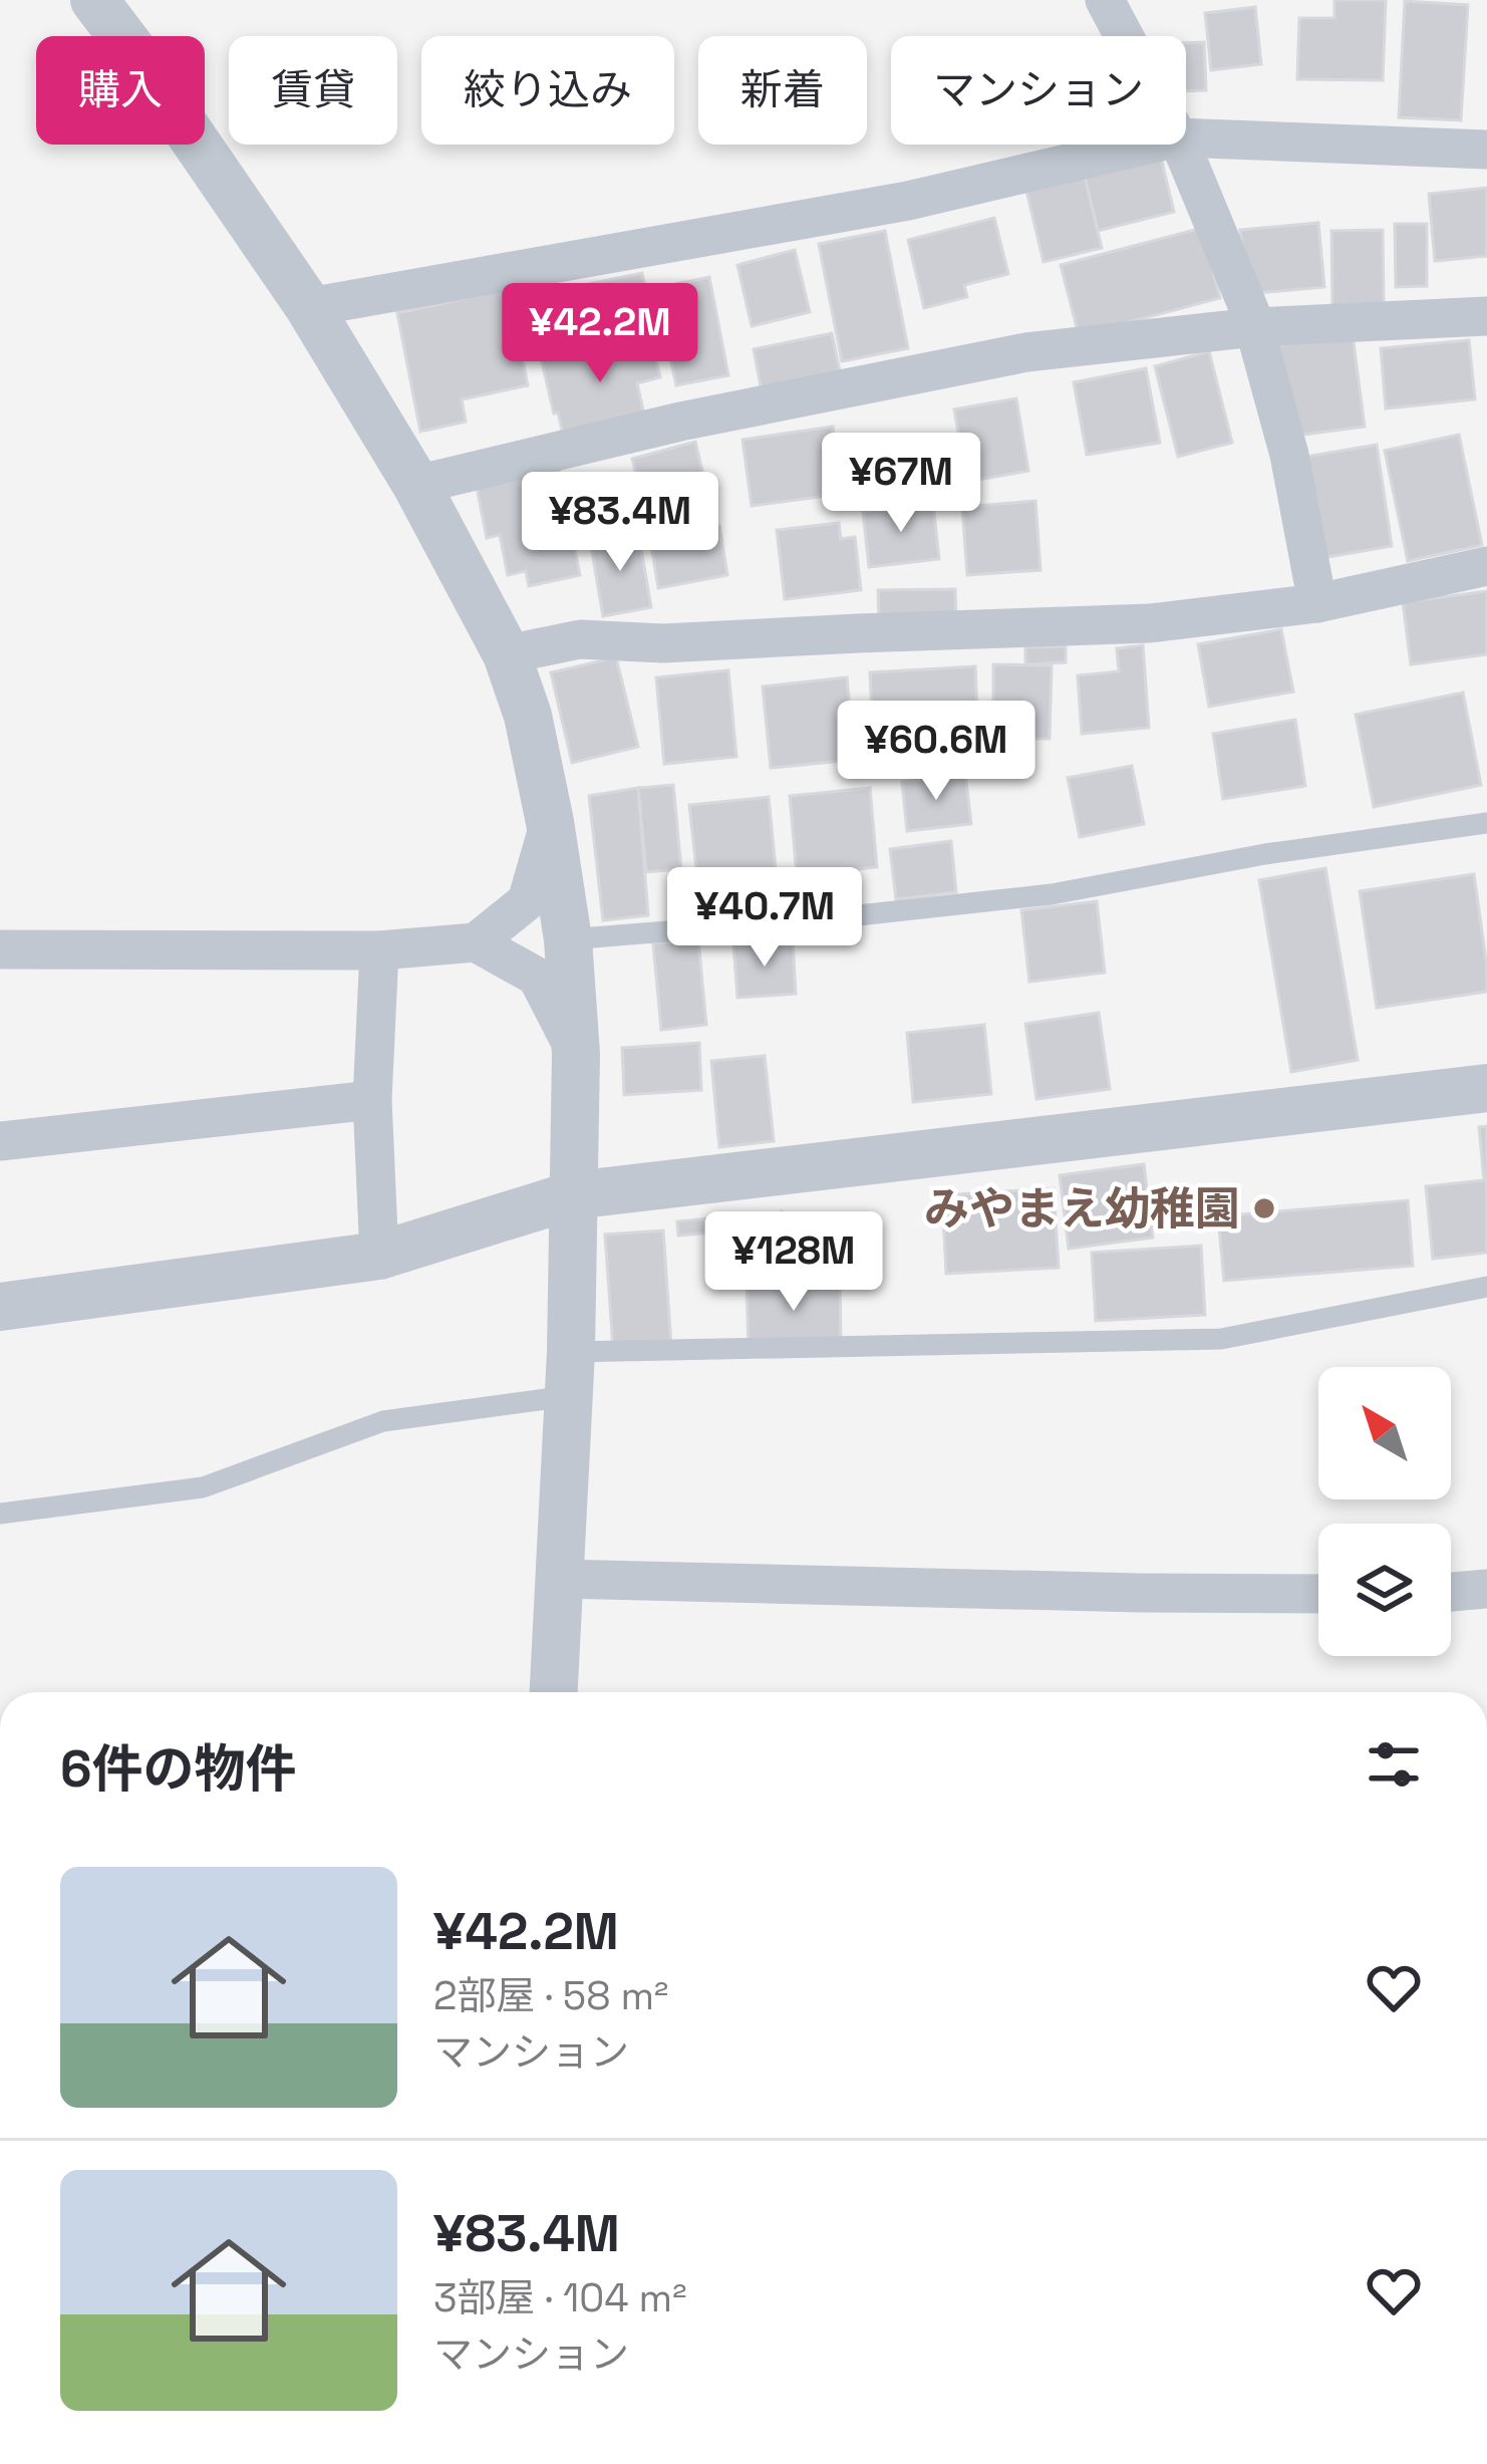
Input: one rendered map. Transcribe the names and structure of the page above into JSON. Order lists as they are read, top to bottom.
{
  "places": ["みやまえ幼稚園"],
  "north": "top left",
  "page": {
    "chip": [
      "購入",
      "賃貸",
      "絞り込み",
      "新着",
      "マンション"
    ],
    "price": [
      "¥42.2M",
      "¥67M",
      "¥83.4M",
      "¥60.6M",
      "¥40.7M",
      "¥128M"
    ],
    "heading": "6件の物件",
    "list": [
      {
        "name": "¥42.2M",
        "note": "2部屋 · 58 m² · マンション"
      },
      {
        "name": "¥83.4M",
        "note": "3部屋 · 104 m² · マンション"
      }
    ]
  }
}
